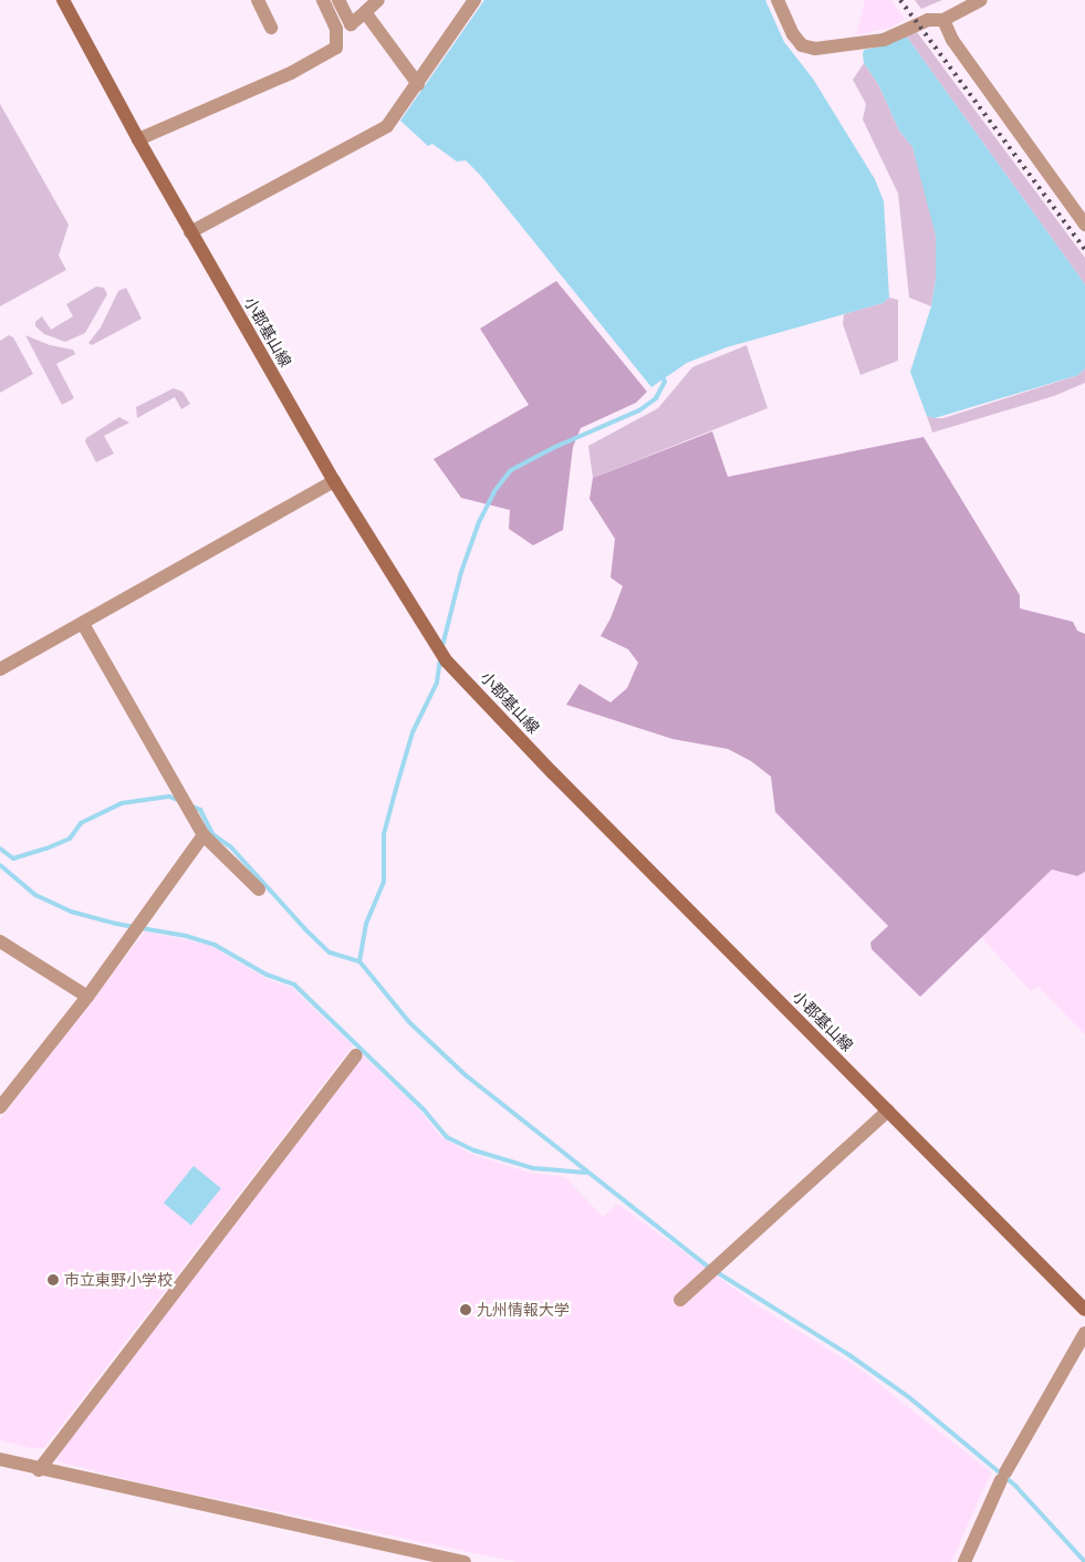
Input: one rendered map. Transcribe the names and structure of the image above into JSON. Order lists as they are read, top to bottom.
{
  "streets": {
    "main road": ["小郡基山線"]
  },
  "places": ["市立東野小学校", "九州情報大学"]
}
